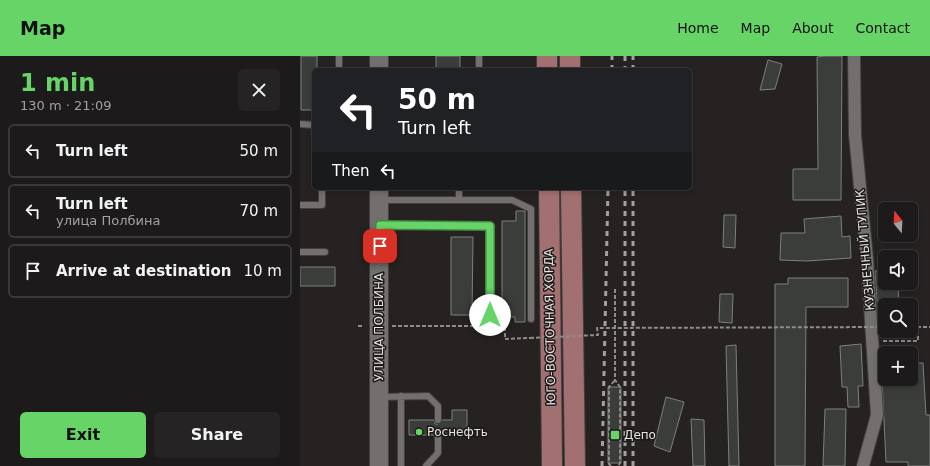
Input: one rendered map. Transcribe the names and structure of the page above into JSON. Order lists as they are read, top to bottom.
{
  "streets": {
    "main road": ["УЛИЦА ПОЛБИНА", "ЮГО-ВОСТОЧНАЯ ХОРДА"],
    "street": ["КУЗНЕЧНЫЙ ТУПИК"]
  },
  "places": {
    "other": ["Роснефть"],
    "transit": ["Депо"]
  },
  "north": "top",
  "page": {
    "header": "Map",
    "nav": [
      "Home",
      "Map",
      "About",
      "Contact"
    ],
    "heading": ["1 min", "130 m · 21:09"],
    "turn": ["50 m", "Turn left"],
    "list": [
      {
        "name": "Turn left",
        "value": "50 m"
      },
      {
        "name": "Turn left",
        "note": "улица Полбина",
        "value": "70 m"
      },
      {
        "name": "Arrive at destination",
        "value": "10 m"
      }
    ],
    "then": "Then",
    "map_buttons": "+",
    "buttons": ["Exit", "Share"]
  }
}
